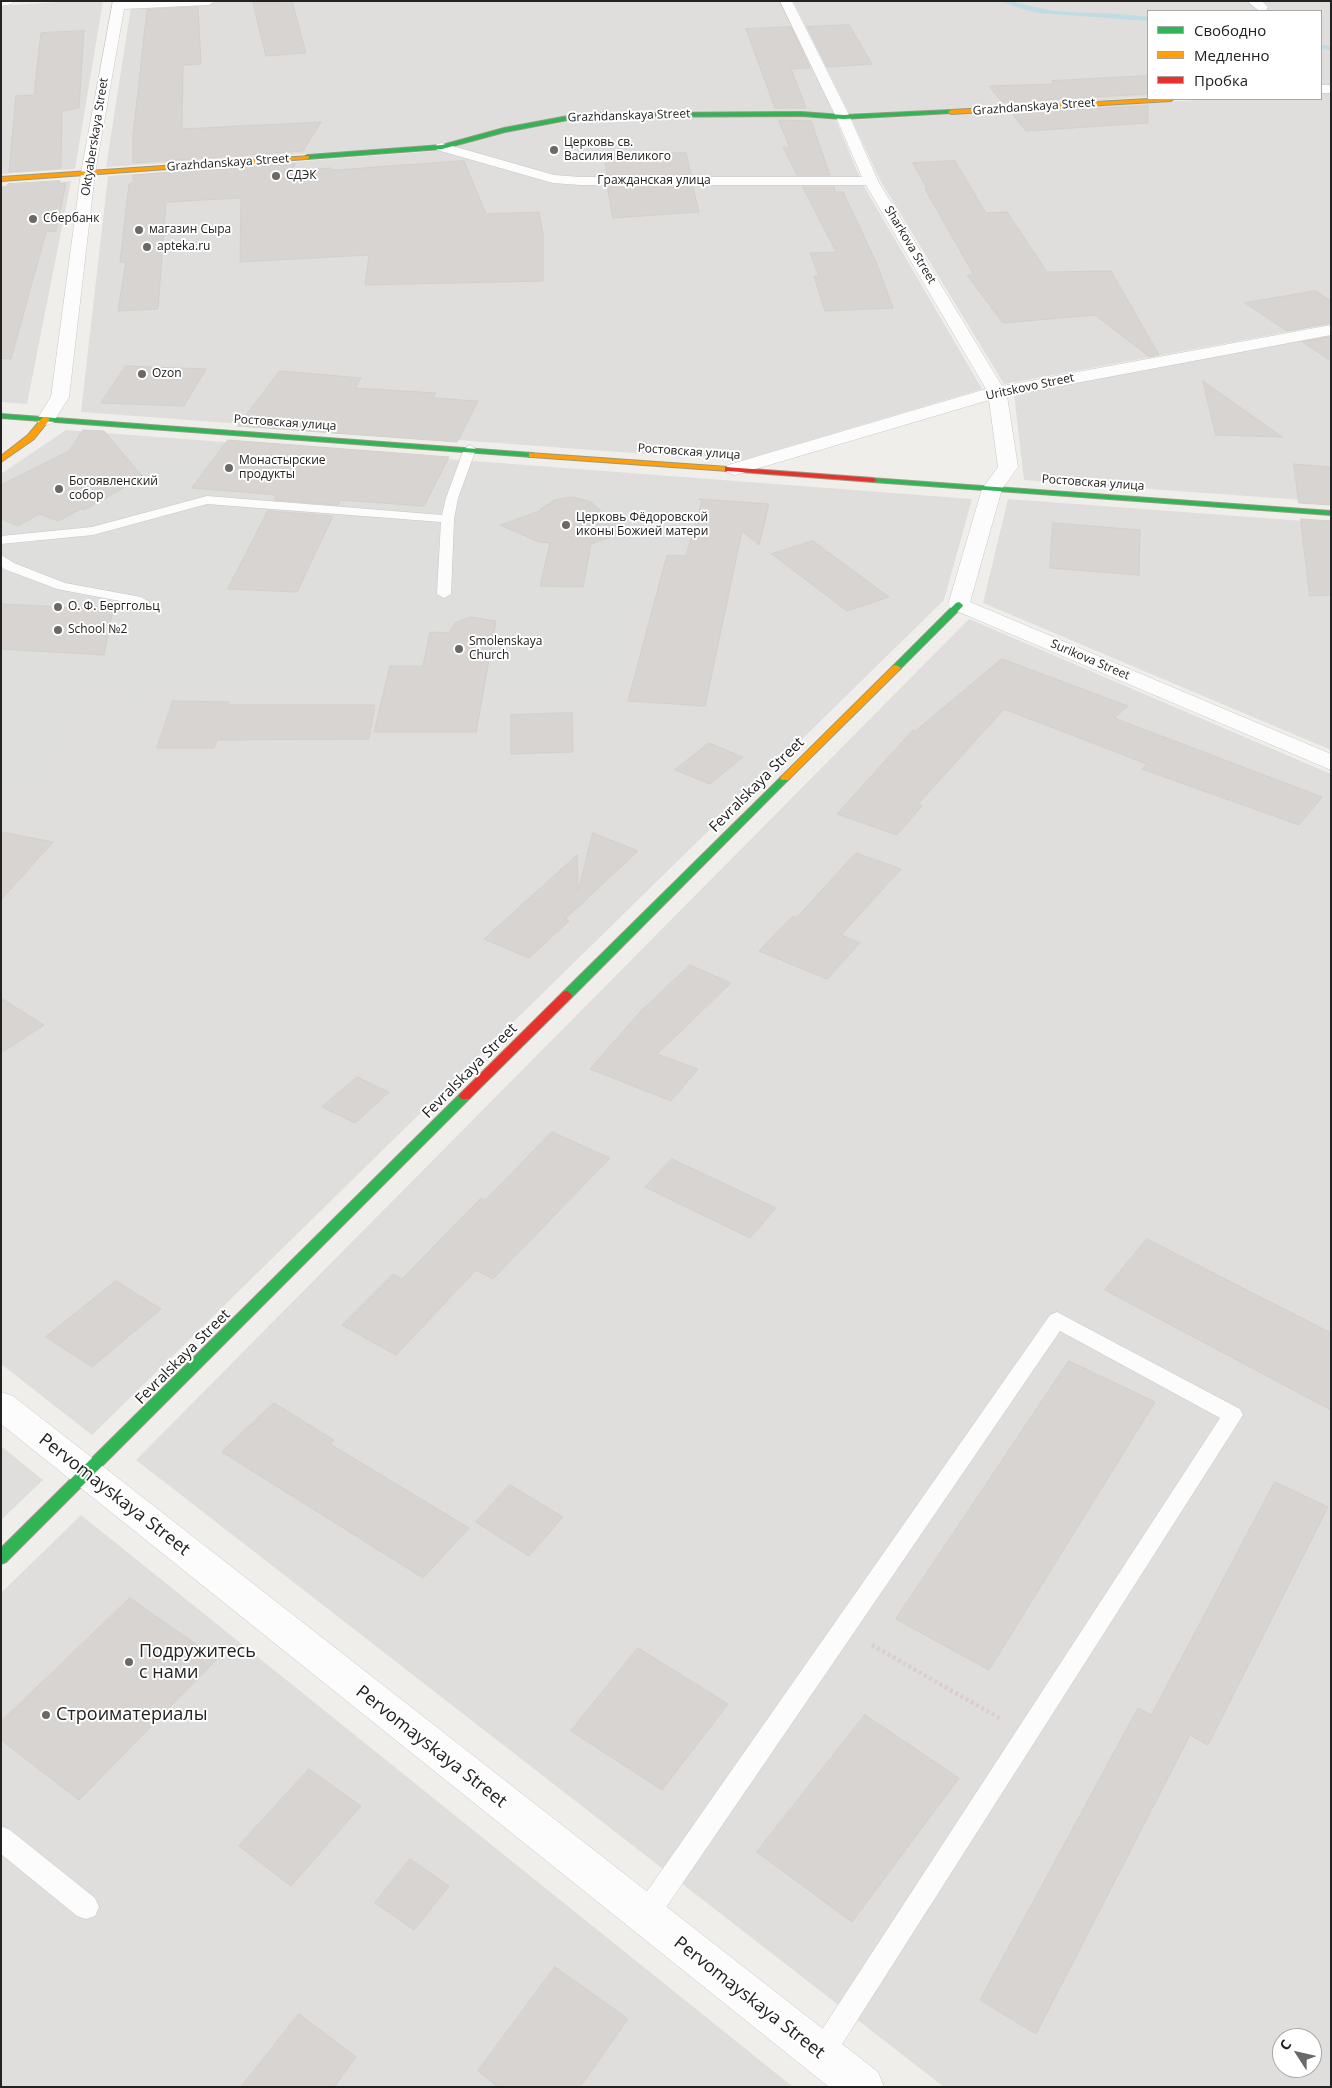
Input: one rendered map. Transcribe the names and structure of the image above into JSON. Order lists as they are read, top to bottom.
{
  "streets": {
    "street": [
      "Grazhdanskaya Street",
      "Oktyaberskaya Street",
      "Гражданская улица",
      "Sharkova Street",
      "Uritskovo Street",
      "Ростовская улица",
      "Surikova Street",
      "Fevralskaya Street",
      "Pervomayskaya Street"
    ]
  },
  "crossings": [
    ["Grazhdanskaya Street", "Oktyaberskaya Street"],
    ["Grazhdanskaya Street", "Гражданская улица"],
    ["Grazhdanskaya Street", "Sharkova Street"],
    ["Oktyaberskaya Street", "Ростовская улица"],
    ["Гражданская улица", "Sharkova Street"],
    ["Sharkova Street", "Uritskovo Street"],
    ["Sharkova Street", "Ростовская улица"],
    ["Uritskovo Street", "Ростовская улица"],
    ["Surikova Street", "Fevralskaya Street"],
    ["Fevralskaya Street", "Pervomayskaya Street"]
  ],
  "places": [
    "Церковь св. Василия Великого",
    "СДЭК",
    "Сбербанк",
    "магазин Сыра",
    "apteka.ru",
    "Ozon",
    "Монастырские продукты",
    "Богоявленский собор",
    "Церковь Фёдоровской иконы Божией матери",
    "О. Ф. Берггольц",
    "School №2",
    "Smolenskaya Church",
    "Подружитесь с нами",
    "Строиматериалы"
  ],
  "legend": ["Свободно", "Медленно", "Пробка"],
  "north": "top left"
}
